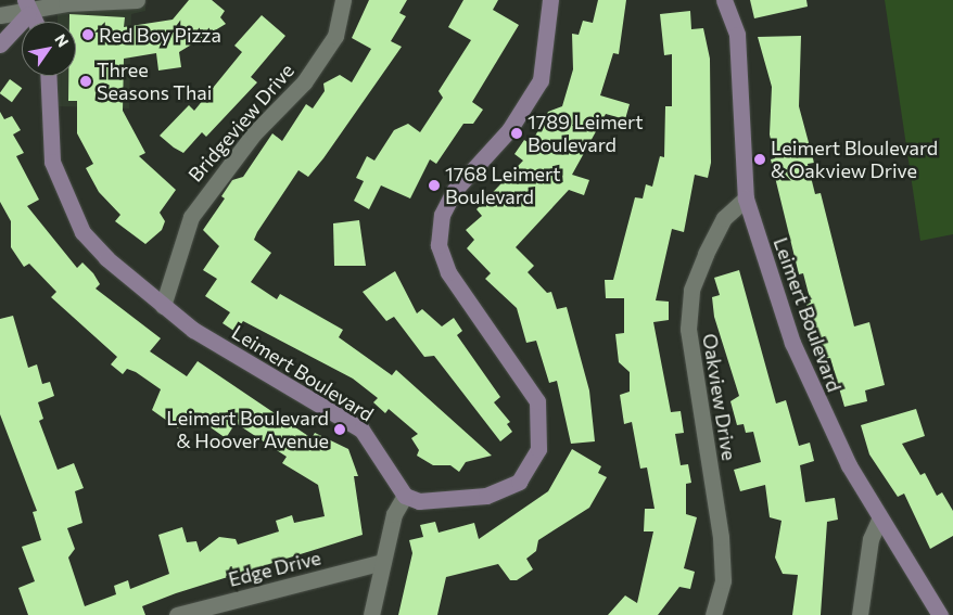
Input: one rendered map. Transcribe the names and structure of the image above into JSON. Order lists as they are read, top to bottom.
{
  "streets": {
    "street": [
      "Bridgeview Drive",
      "Leimert Boulevard",
      "Oakview Drive",
      "Edge Drive"
    ]
  },
  "crossings": [
    ["Bridgeview Drive", "Leimert Boulevard"],
    ["Leimert Boulevard", "Oakview Drive"]
  ],
  "places": [
    "Red Boy Pizza",
    "Three Seasons Thai",
    "1789 Leimert Boulevard",
    "Leimert Bloulevard & Oakview Drive",
    "1768 Leimert Boulevard",
    "Leimert Boulevard & Hoover Avenue"
  ],
  "north": "top right"
}
